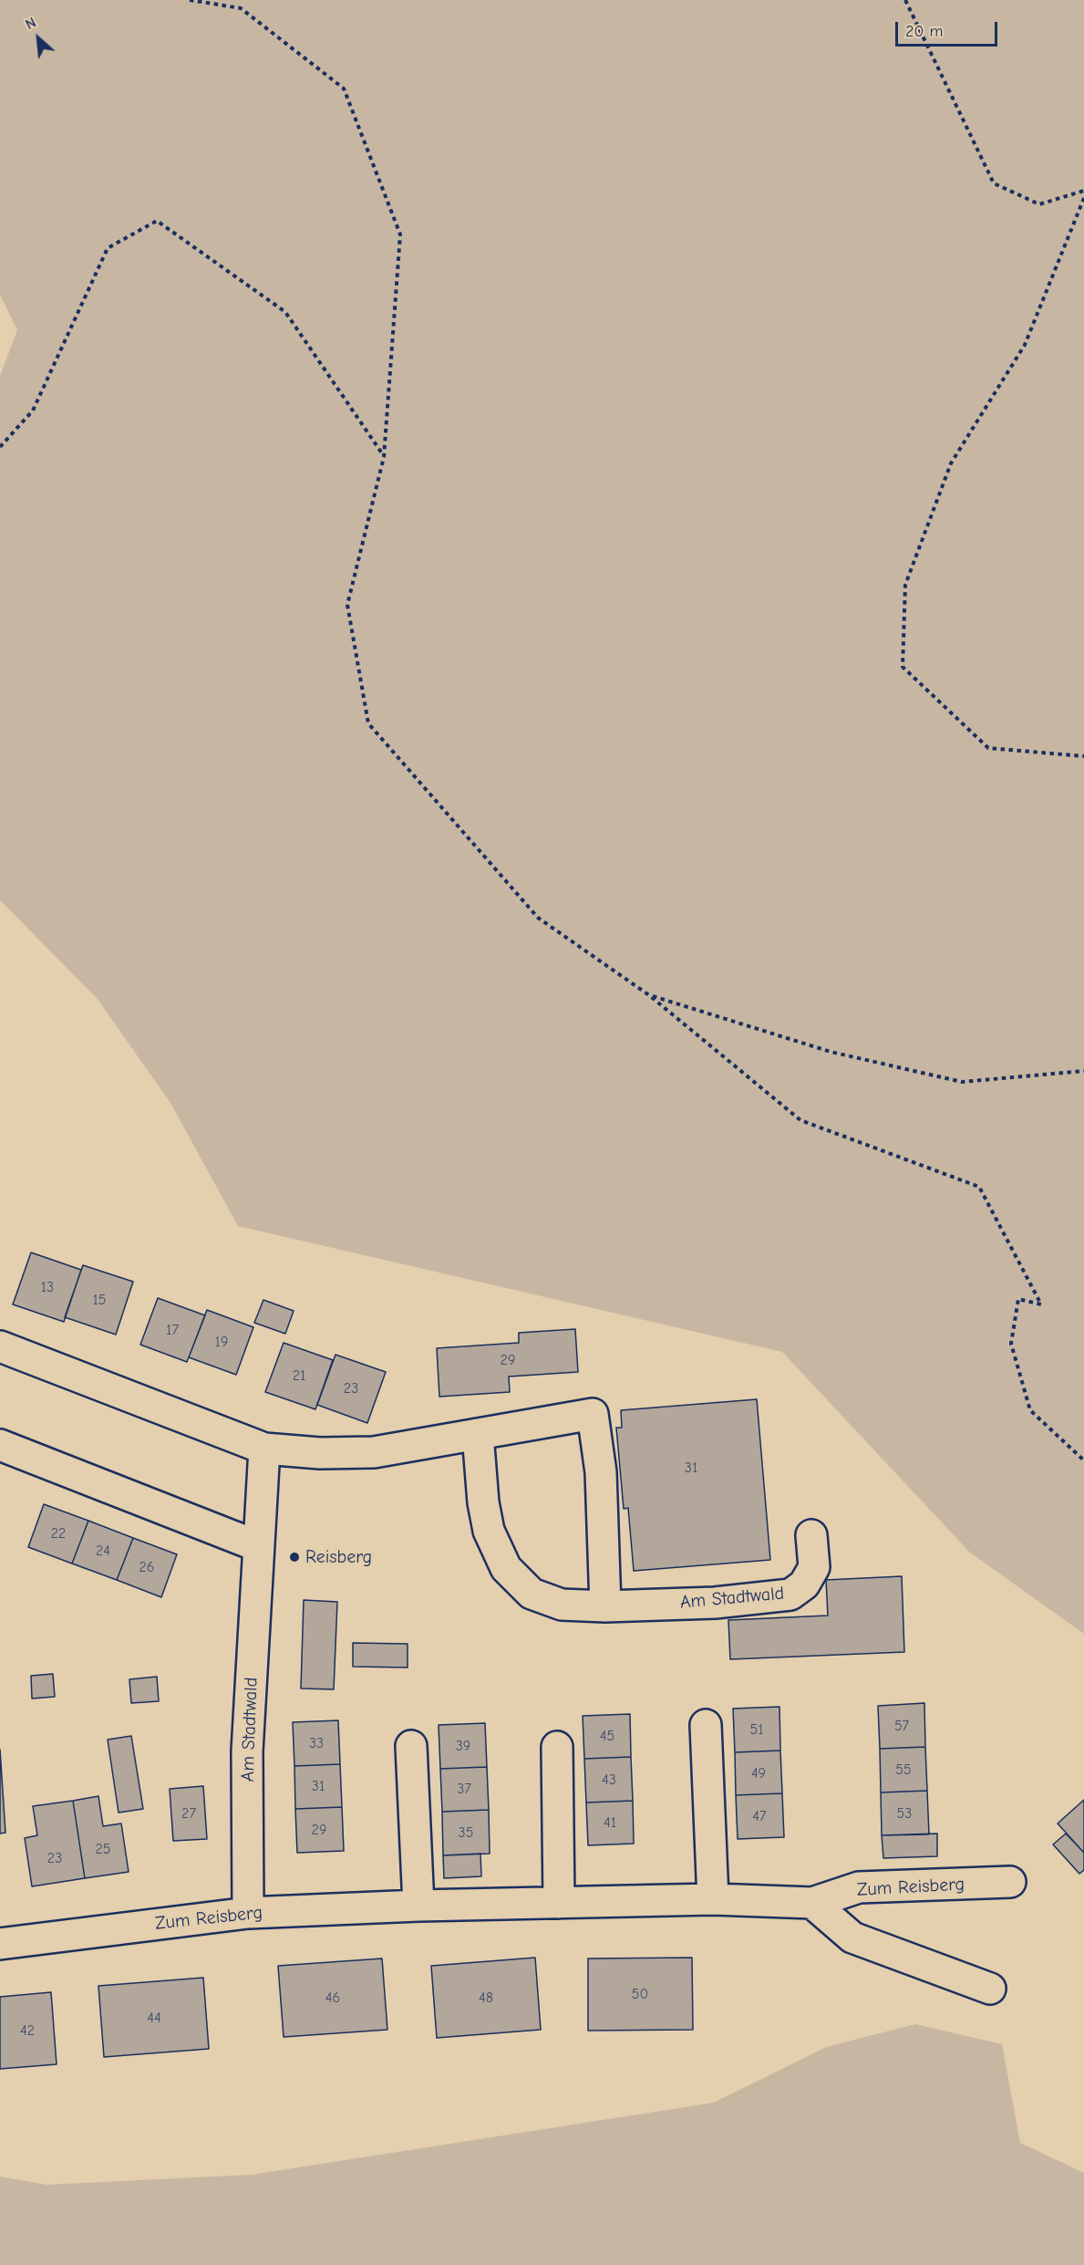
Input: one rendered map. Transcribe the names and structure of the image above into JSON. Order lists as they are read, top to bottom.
{
  "streets": {
    "street": ["Am Stadtwald", "Zum Reisberg"]
  },
  "crossings": [
    ["Am Stadtwald", "Zum Reisberg"]
  ],
  "places": ["Reisberg"],
  "house_numbers": [
    "13",
    "15",
    "17",
    "19",
    "29",
    "21",
    "23",
    "31",
    "22",
    "24",
    "26",
    "57",
    "51",
    "45",
    "33",
    "39",
    "55",
    "49",
    "43",
    "31",
    "37",
    "27",
    "53",
    "47",
    "41",
    "29",
    "35",
    "25",
    "23",
    "50",
    "46",
    "48",
    "44",
    "42"
  ],
  "scale_bar": "20 m",
  "north": "top left"
}
